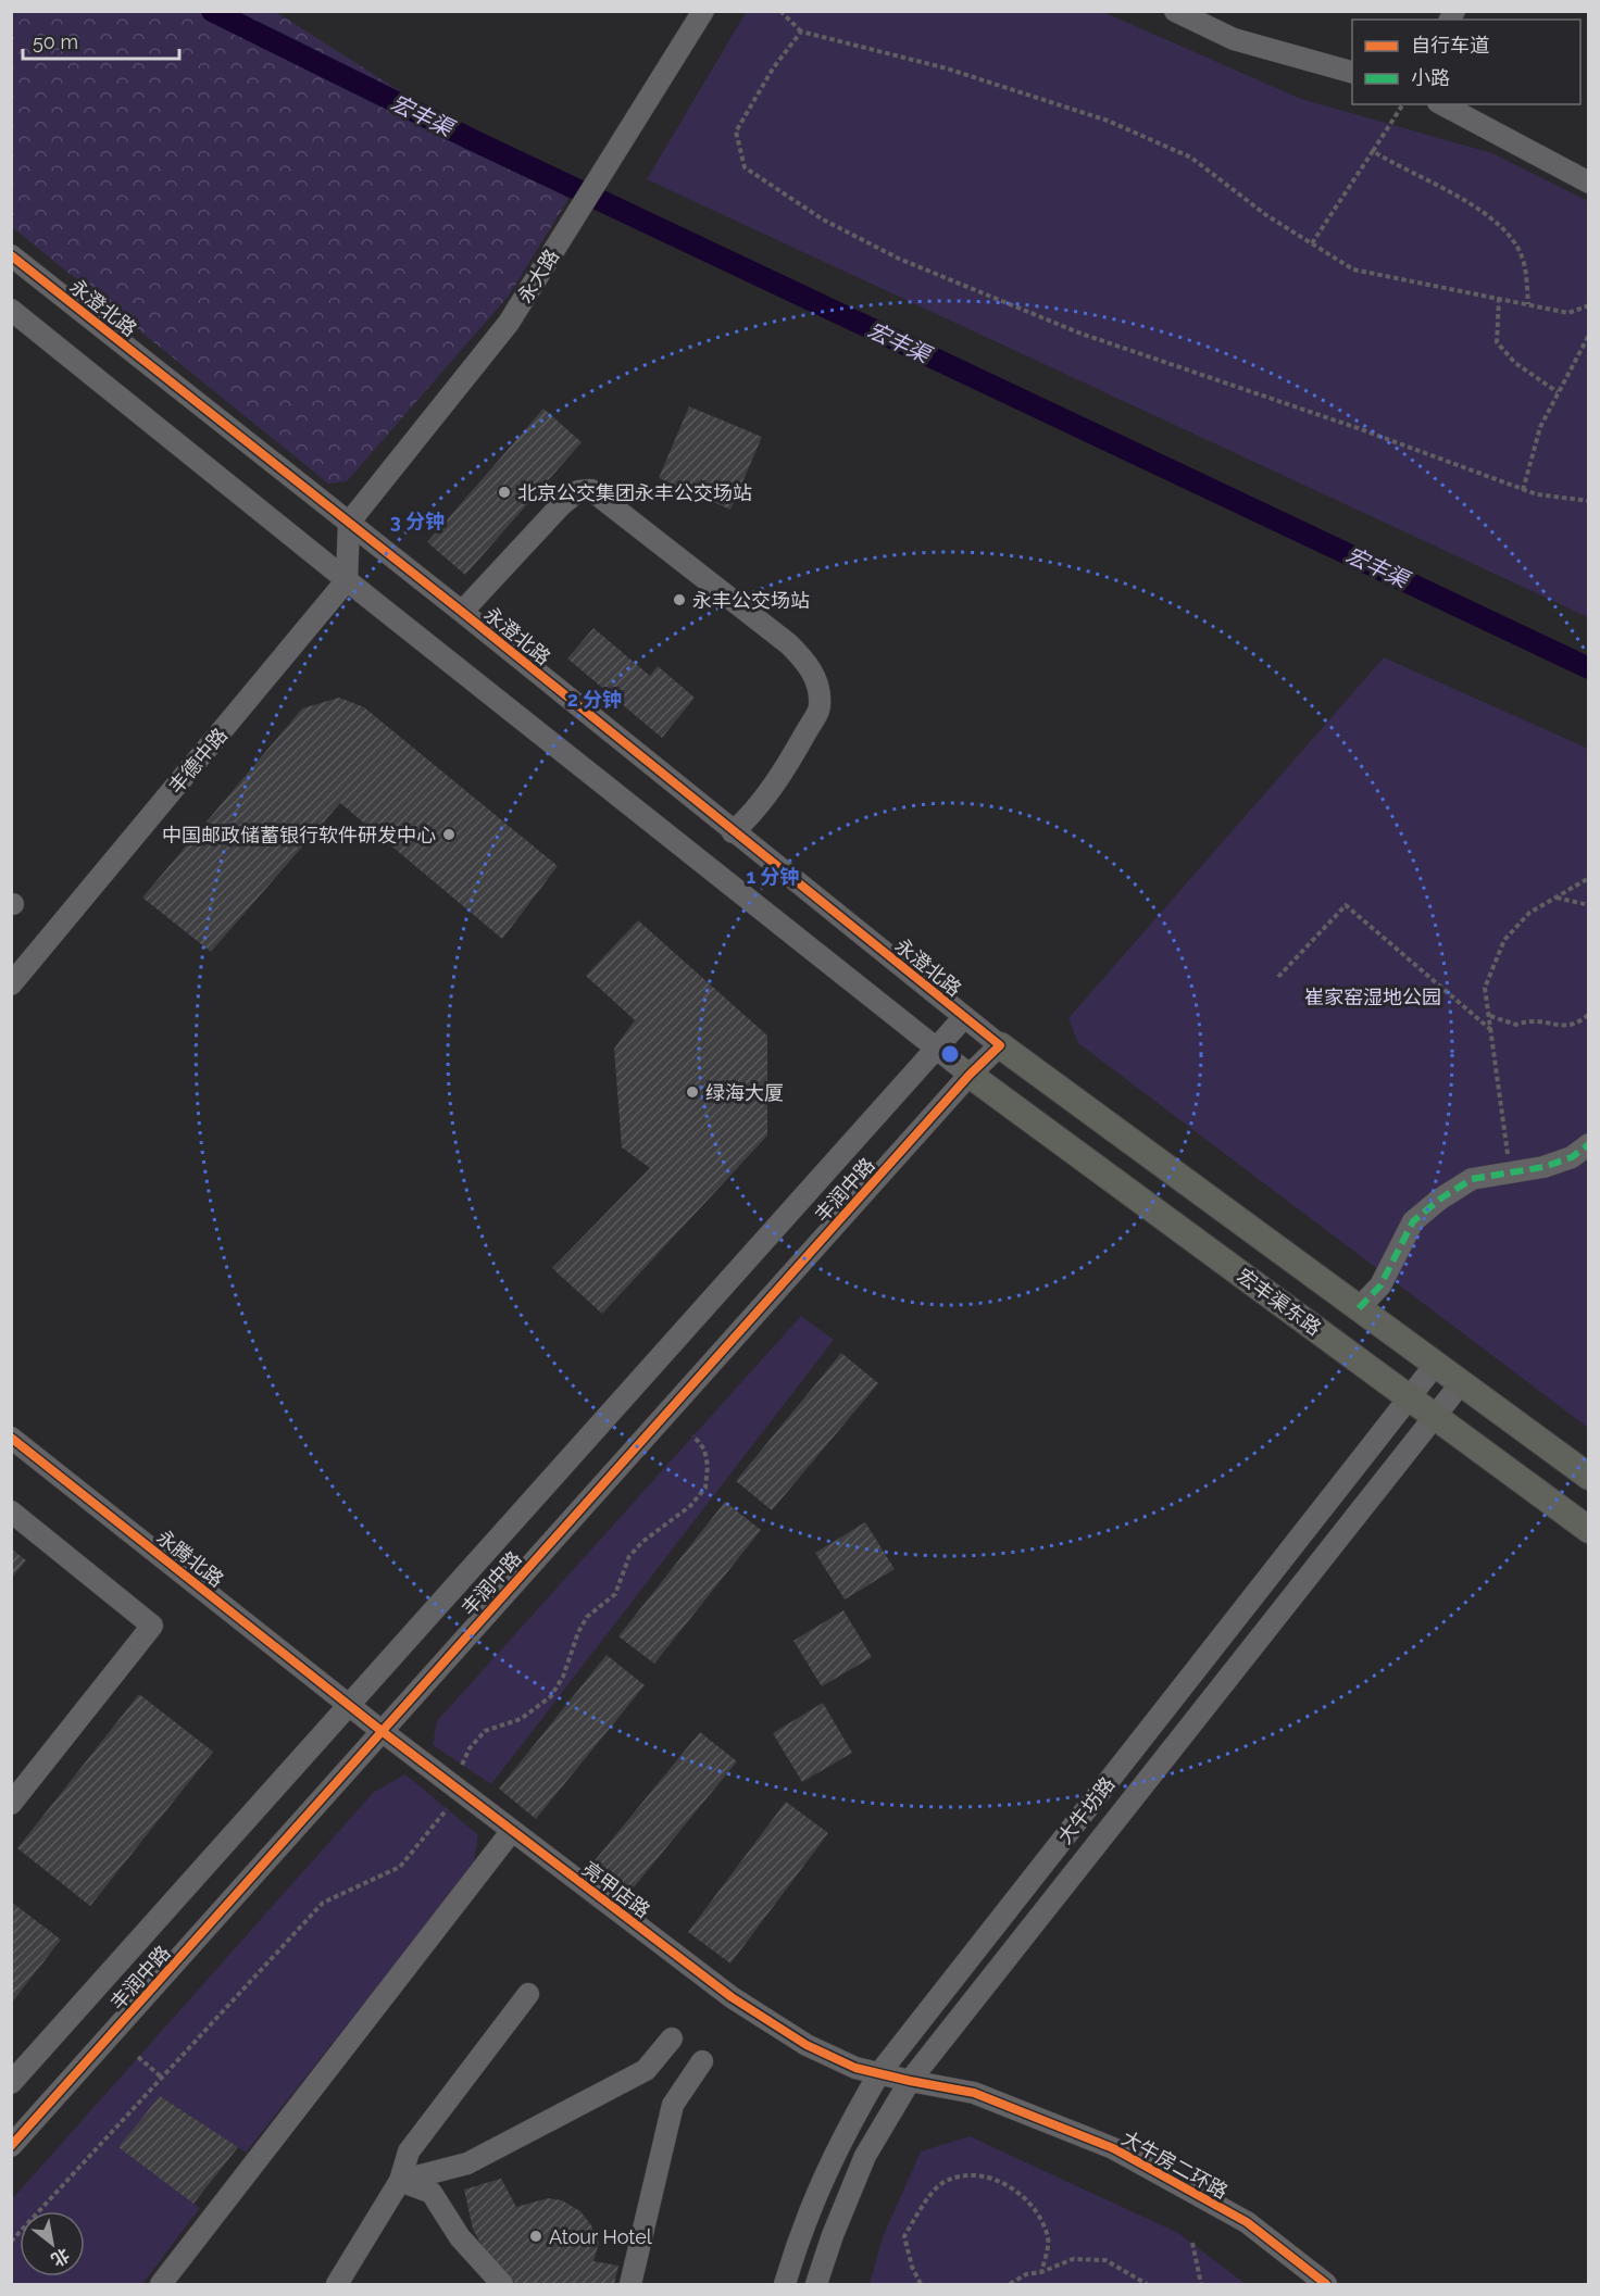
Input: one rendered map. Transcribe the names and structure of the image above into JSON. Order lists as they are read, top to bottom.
{
  "streets": {
    "main road": ["宏丰渠东路"],
    "street": [
      "永大路",
      "永澄北路",
      "丰德中路",
      "丰润中路",
      "永腾北路",
      "大牛坊路",
      "亮甲店路",
      "大牛房二环路"
    ]
  },
  "crossings": [
    ["永大路", "永澄北路"],
    ["永澄北路", "丰润中路"],
    ["丰润中路", "宏丰渠东路"],
    ["丰润中路", "永腾北路"],
    ["丰润中路", "亮甲店路"],
    ["宏丰渠东路", "大牛坊路"],
    ["永腾北路", "亮甲店路"],
    ["大牛坊路", "亮甲店路"],
    ["大牛坊路", "大牛房二环路"],
    ["亮甲店路", "大牛房二环路"]
  ],
  "water": ["宏丰渠"],
  "parks": ["崔家窑湿地公园"],
  "places": [
    "北京公交集团永丰公交场站",
    "永丰公交场站",
    "中国邮政储蓄银行软件研发中心",
    "绿海大厦",
    "Atour Hotel"
  ],
  "legend": ["自行车道", "小路"],
  "scale_bar": "50 m",
  "north": "bottom right",
  "rings": ["3 分钟", "2 分钟", "1 分钟"]
}
